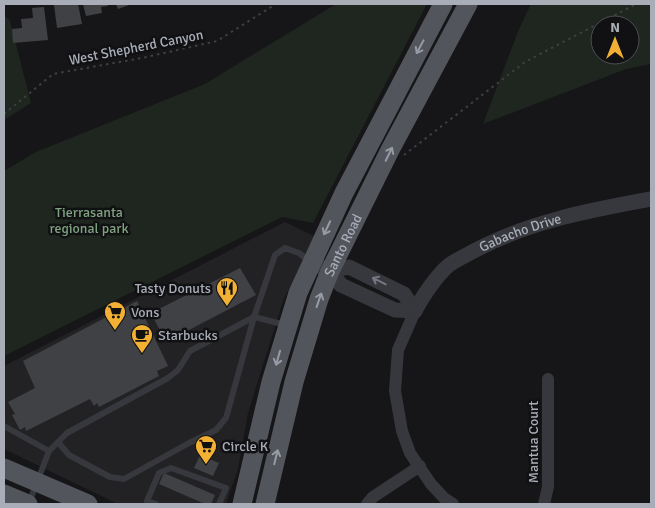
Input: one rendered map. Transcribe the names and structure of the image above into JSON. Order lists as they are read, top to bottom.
{
  "streets": {
    "main road": ["Santo Road"],
    "street": ["Gabacho Drive", "Mantua Court"],
    "path": ["West Shepherd Canyon"]
  },
  "parks": ["Tierrasanta regional park"],
  "places": {
    "restaurant": ["Tasty Donuts"],
    "supermarket": ["Vons", "Circle K"],
    "cafe": ["Starbucks"]
  },
  "north": "top"
}
